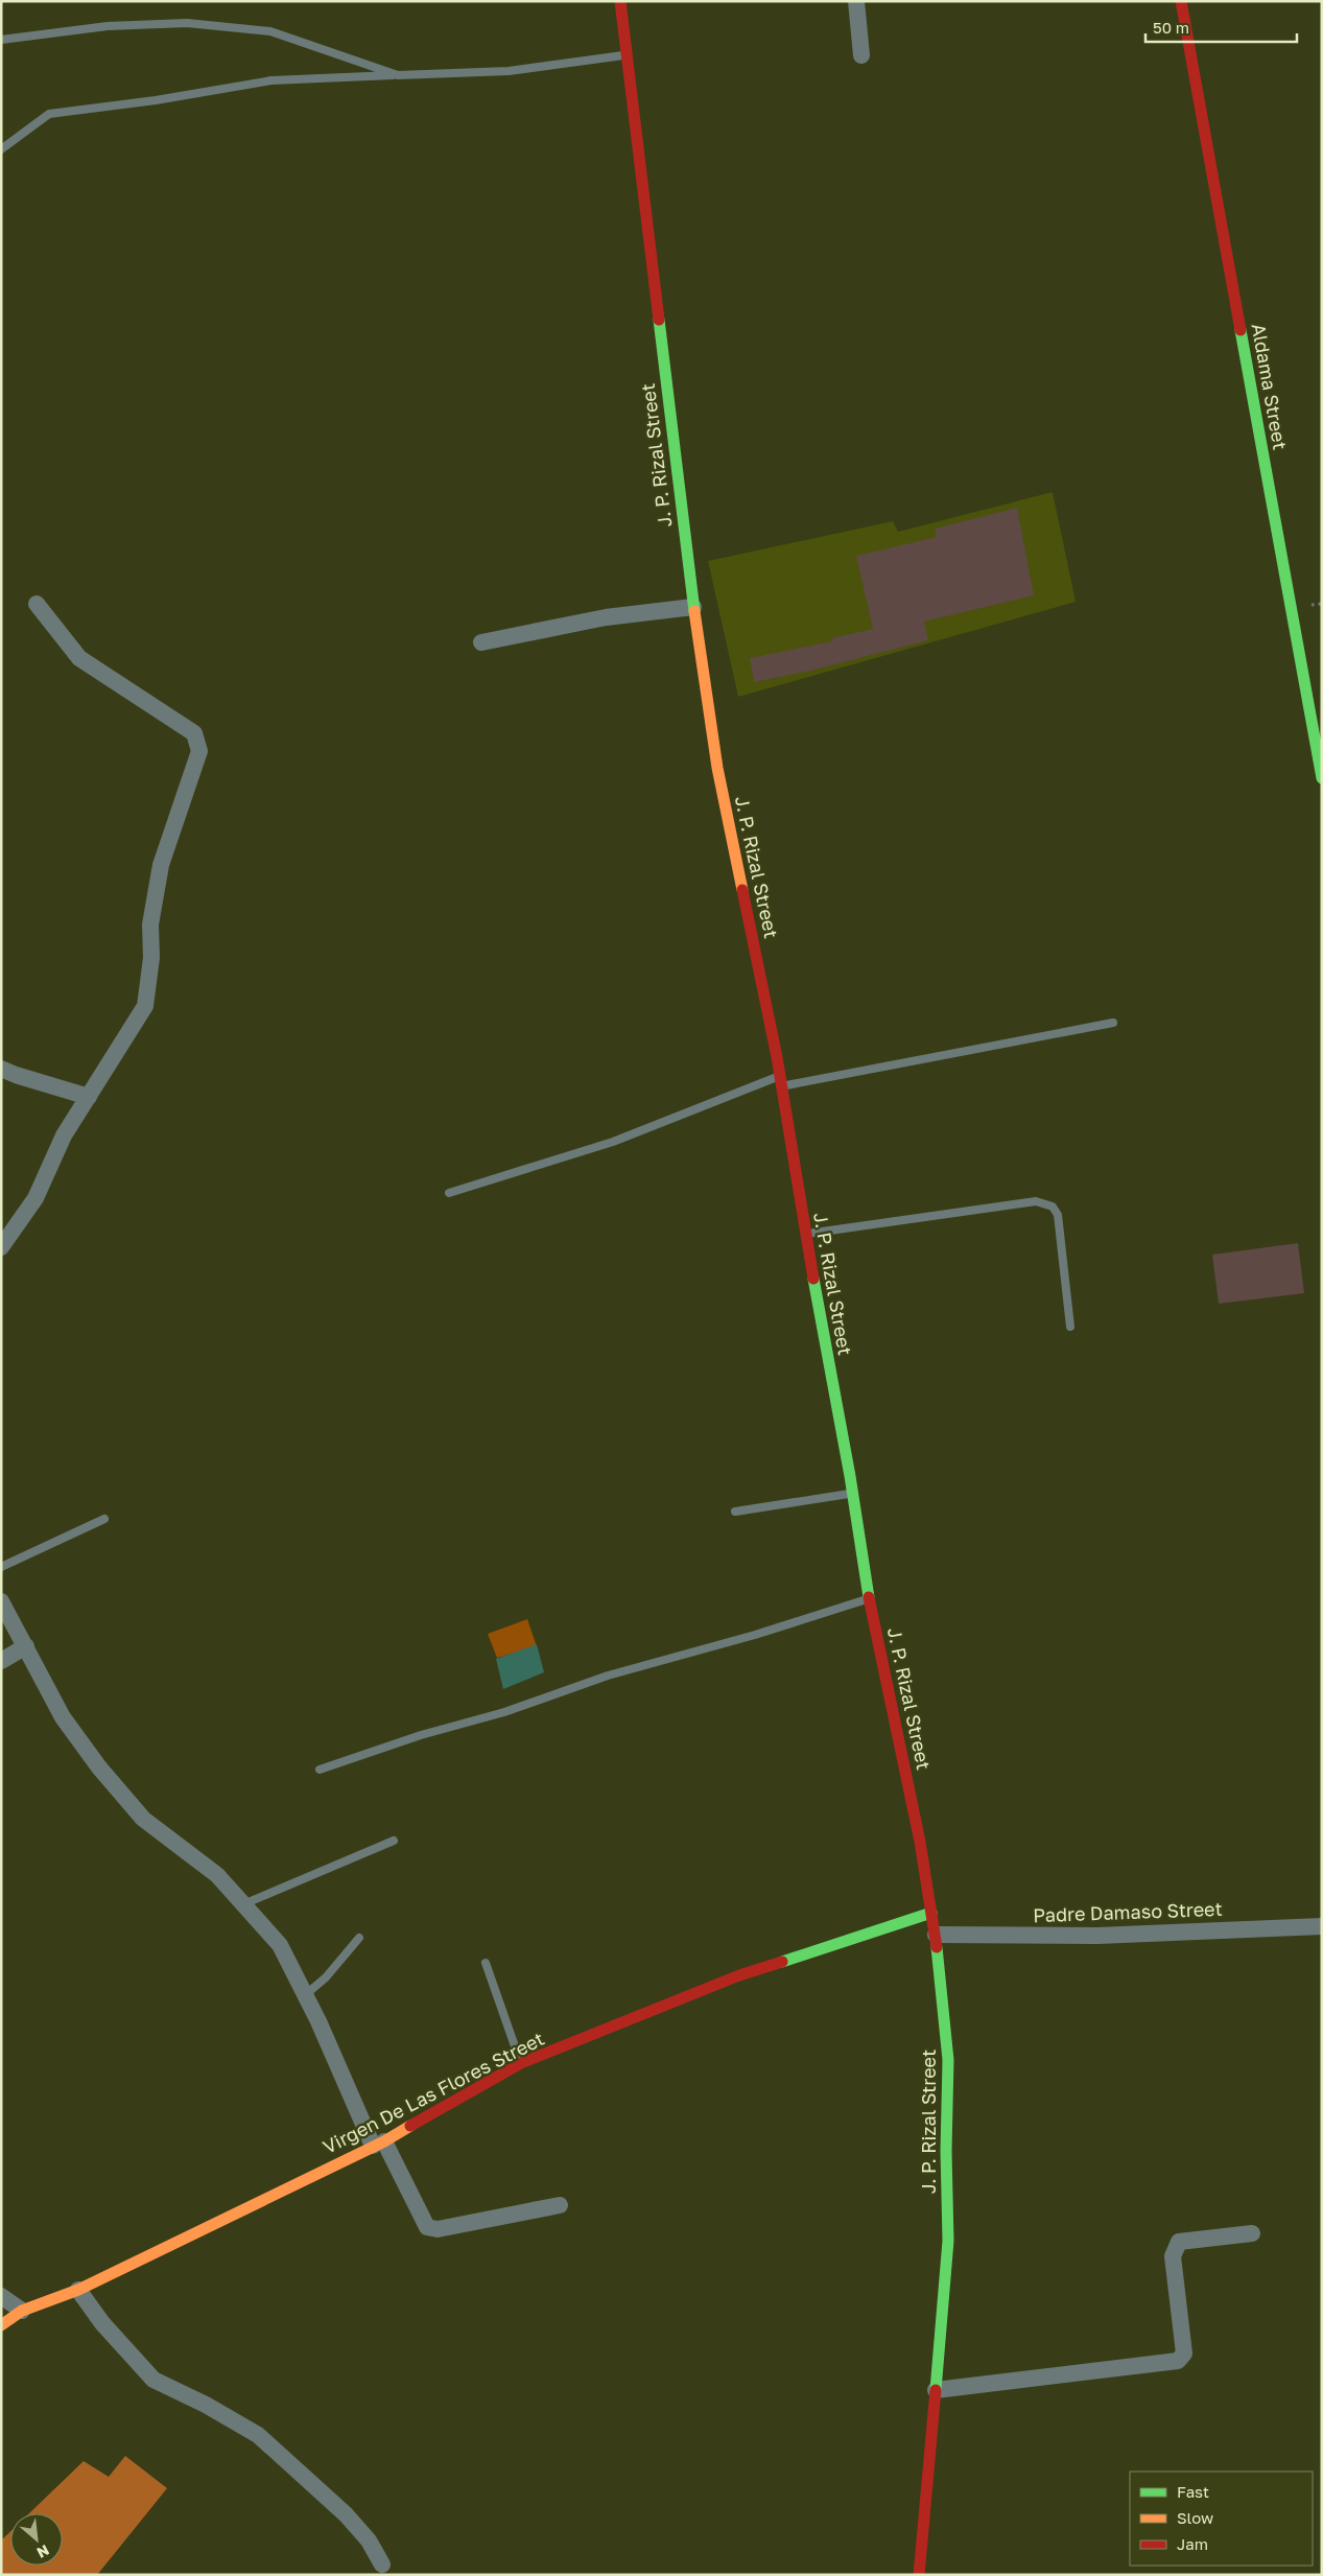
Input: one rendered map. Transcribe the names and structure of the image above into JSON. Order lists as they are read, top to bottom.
{
  "streets": {
    "main road": ["Aldama Street", "J. P. Rizal Street", "Virgen De Las Flores Street"],
    "street": ["Padre Damaso Street"]
  },
  "crossings": [
    ["J. P. Rizal Street", "Padre Damaso Street"],
    ["J. P. Rizal Street", "Virgen De Las Flores Street"]
  ],
  "legend": ["Fast", "Slow", "Jam"],
  "scale_bar": "50 m",
  "north": "bottom right"
}
